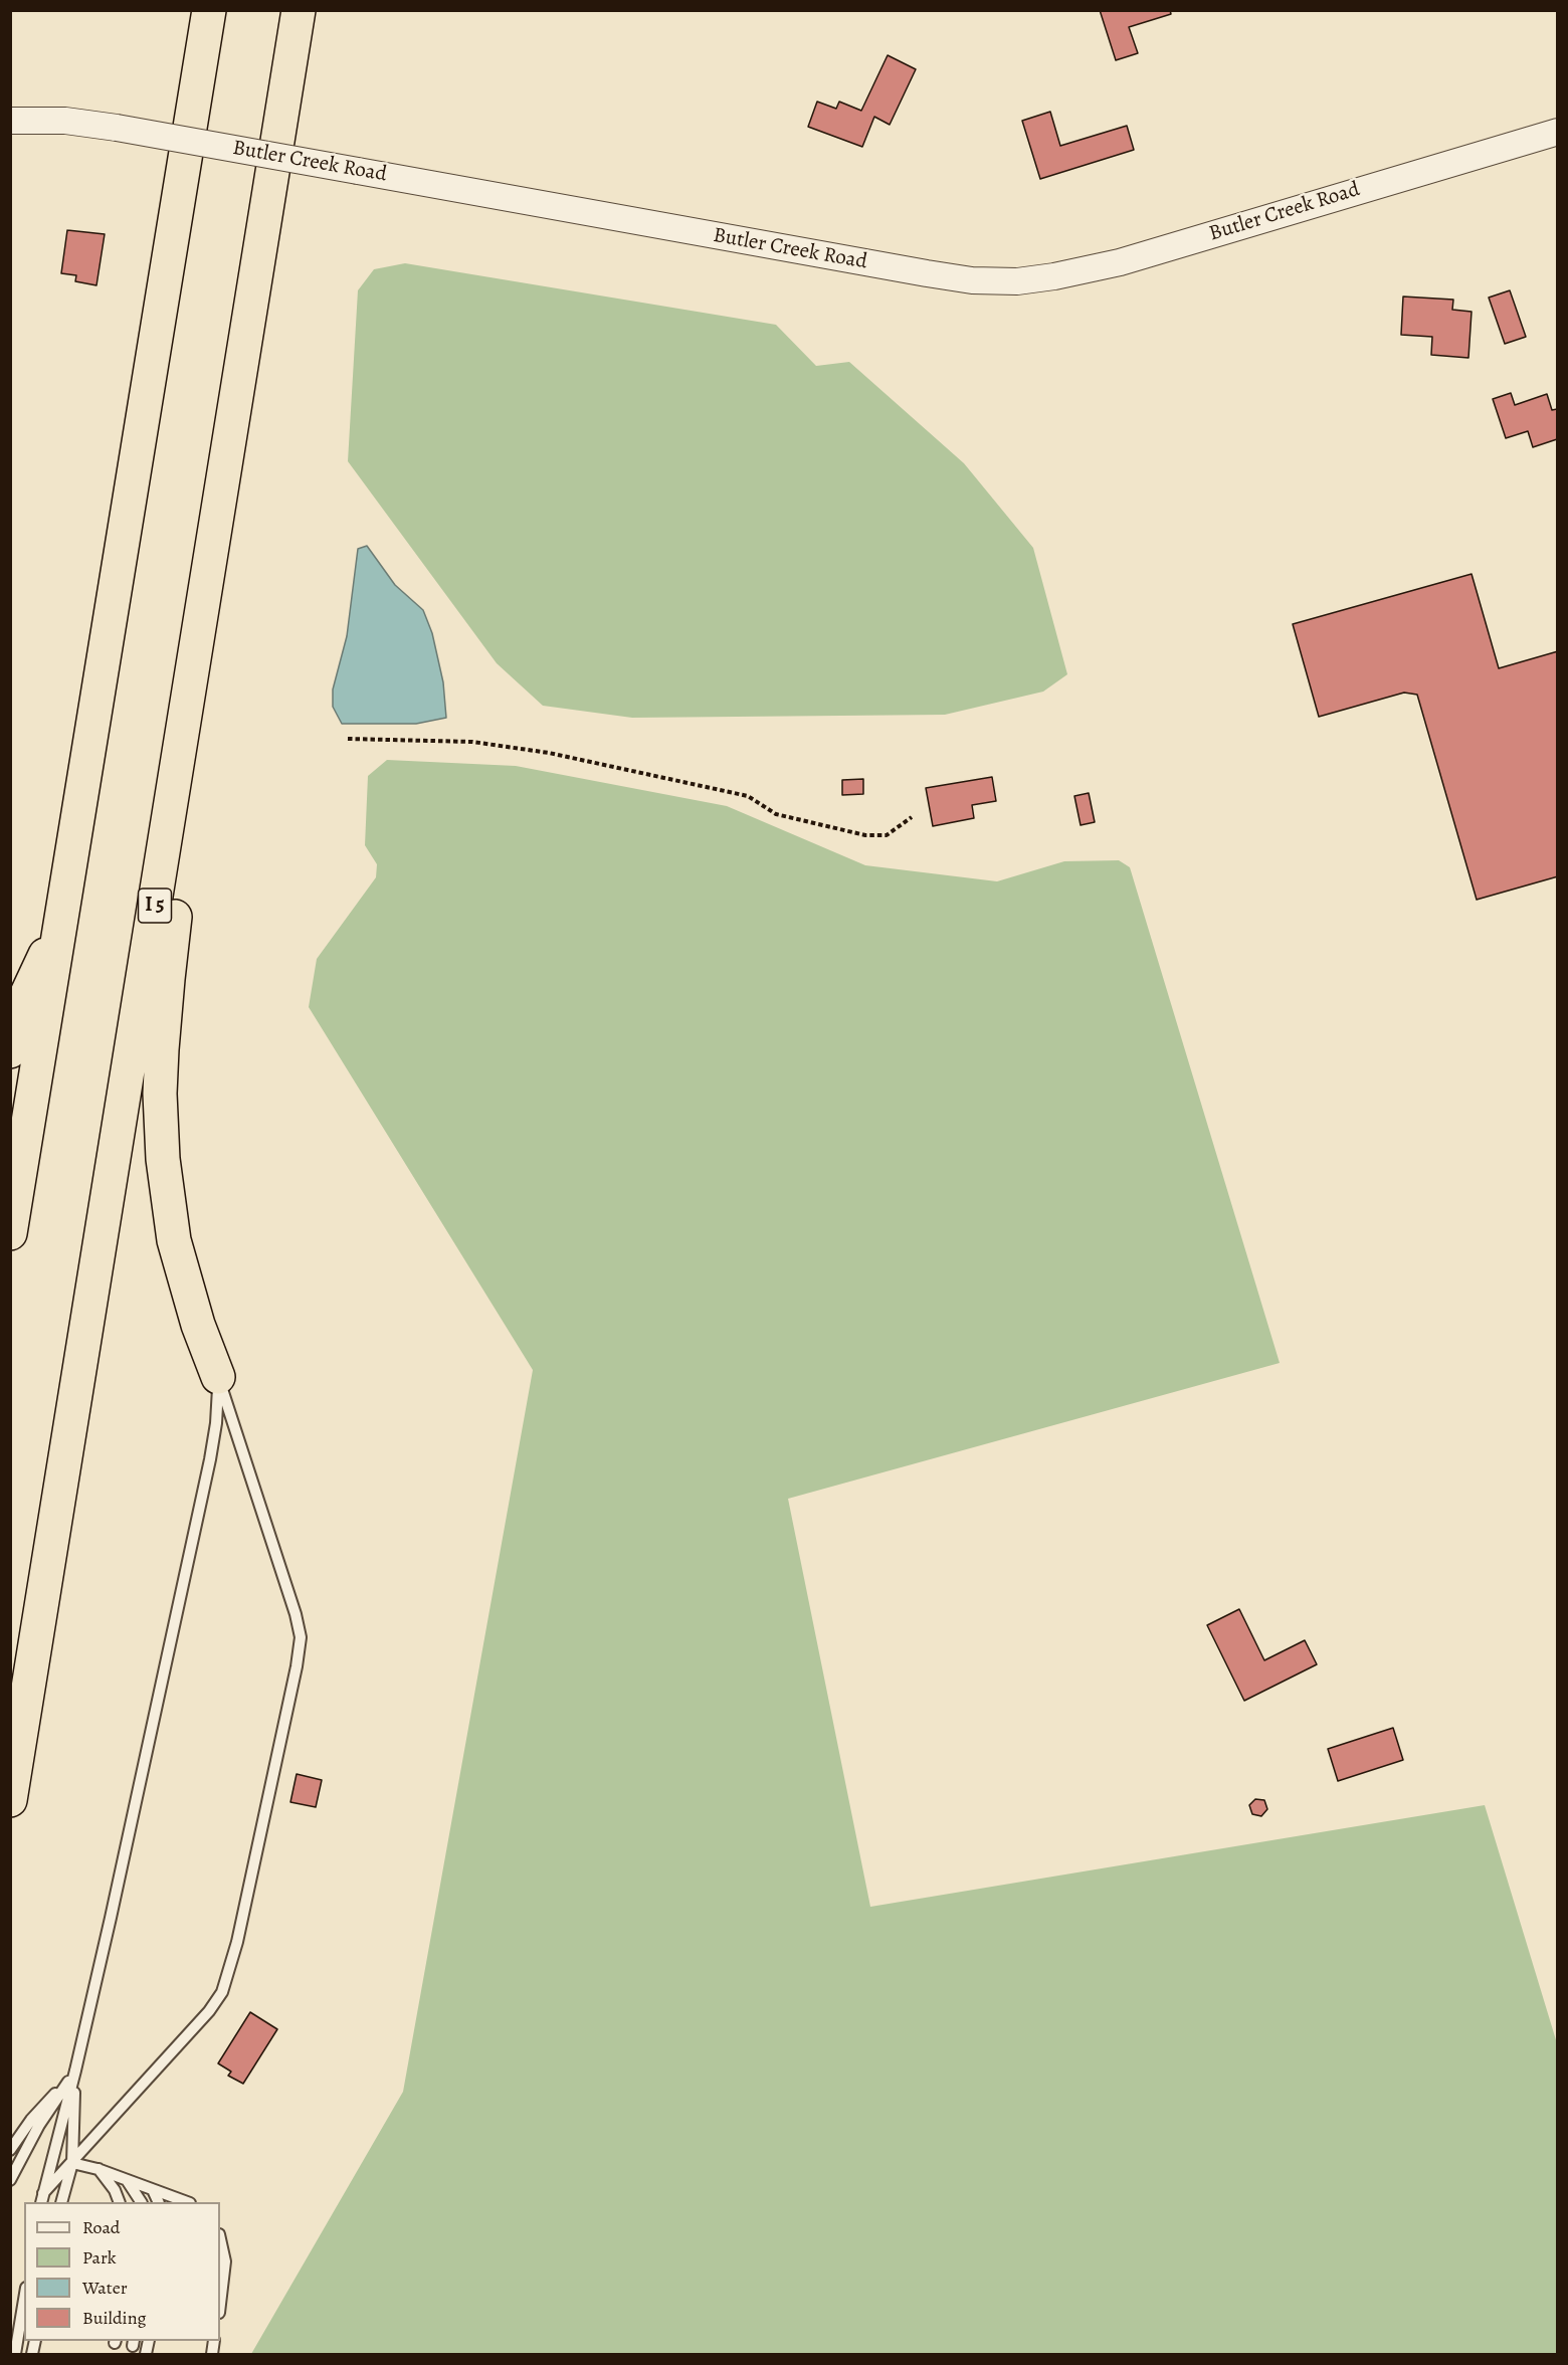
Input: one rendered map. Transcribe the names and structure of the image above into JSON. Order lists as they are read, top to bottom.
{
  "streets": {
    "highway": ["I 5"],
    "street": ["Butler Creek Road"]
  },
  "legend": [
    "Road",
    "Park",
    "Water",
    "Building"
  ]
}
